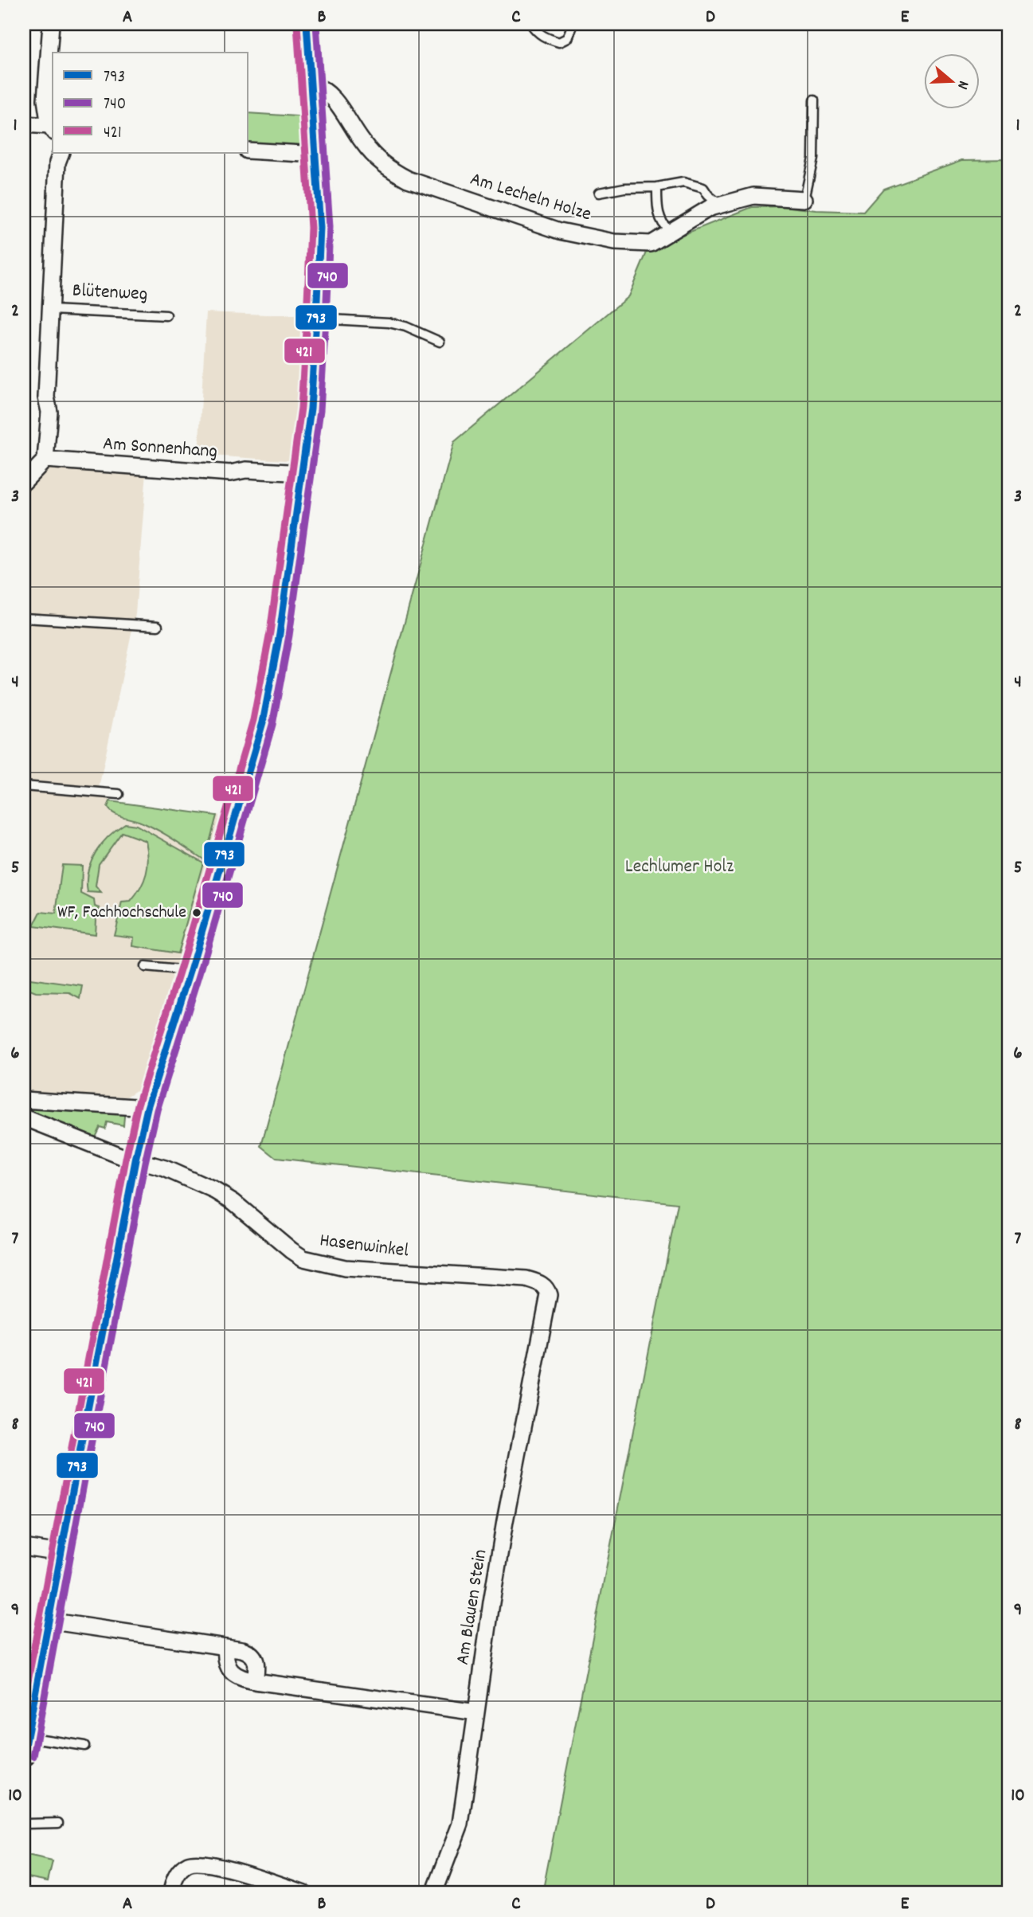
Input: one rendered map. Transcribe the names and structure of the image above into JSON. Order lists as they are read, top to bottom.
{
  "streets": {
    "street": [
      "Am Lecheln Holze",
      "Blütenweg",
      "Am Sonnenhang",
      "Hasenwinkel",
      "Am Blauen Stein"
    ]
  },
  "crossings": [
    ["Blütenweg", "Am Sonnenhang"],
    ["Hasenwinkel", "Am Blauen Stein"]
  ],
  "parks": ["Lechlumer Holz"],
  "places": ["WF, Fachhochschule"],
  "lines": ["transit line 793", "transit line 740", "transit line 421"],
  "legend": ["793", "740", "421"],
  "north": "right",
  "grid": {
    "columns": [
      "A",
      "B",
      "C",
      "D",
      "E"
    ],
    "rows": [
      "1",
      "2",
      "3",
      "4",
      "5",
      "6",
      "7",
      "8",
      "9",
      "10"
    ]
  }
}
